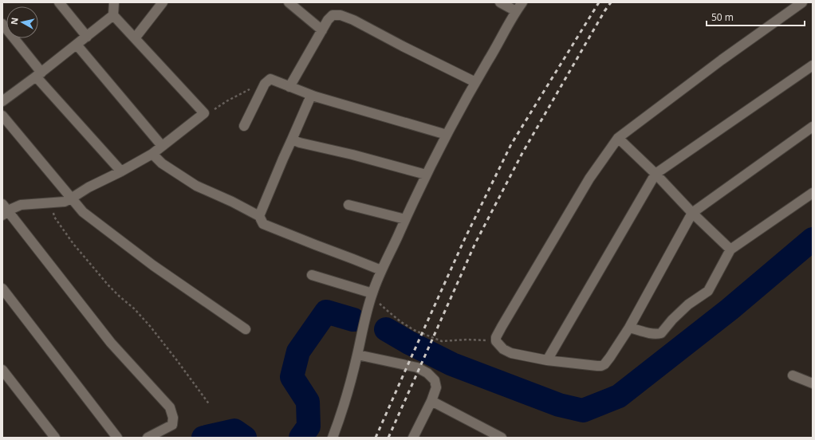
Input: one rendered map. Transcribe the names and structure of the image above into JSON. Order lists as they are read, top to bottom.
{
  "scale_bar": "50 m",
  "north": "left"
}
